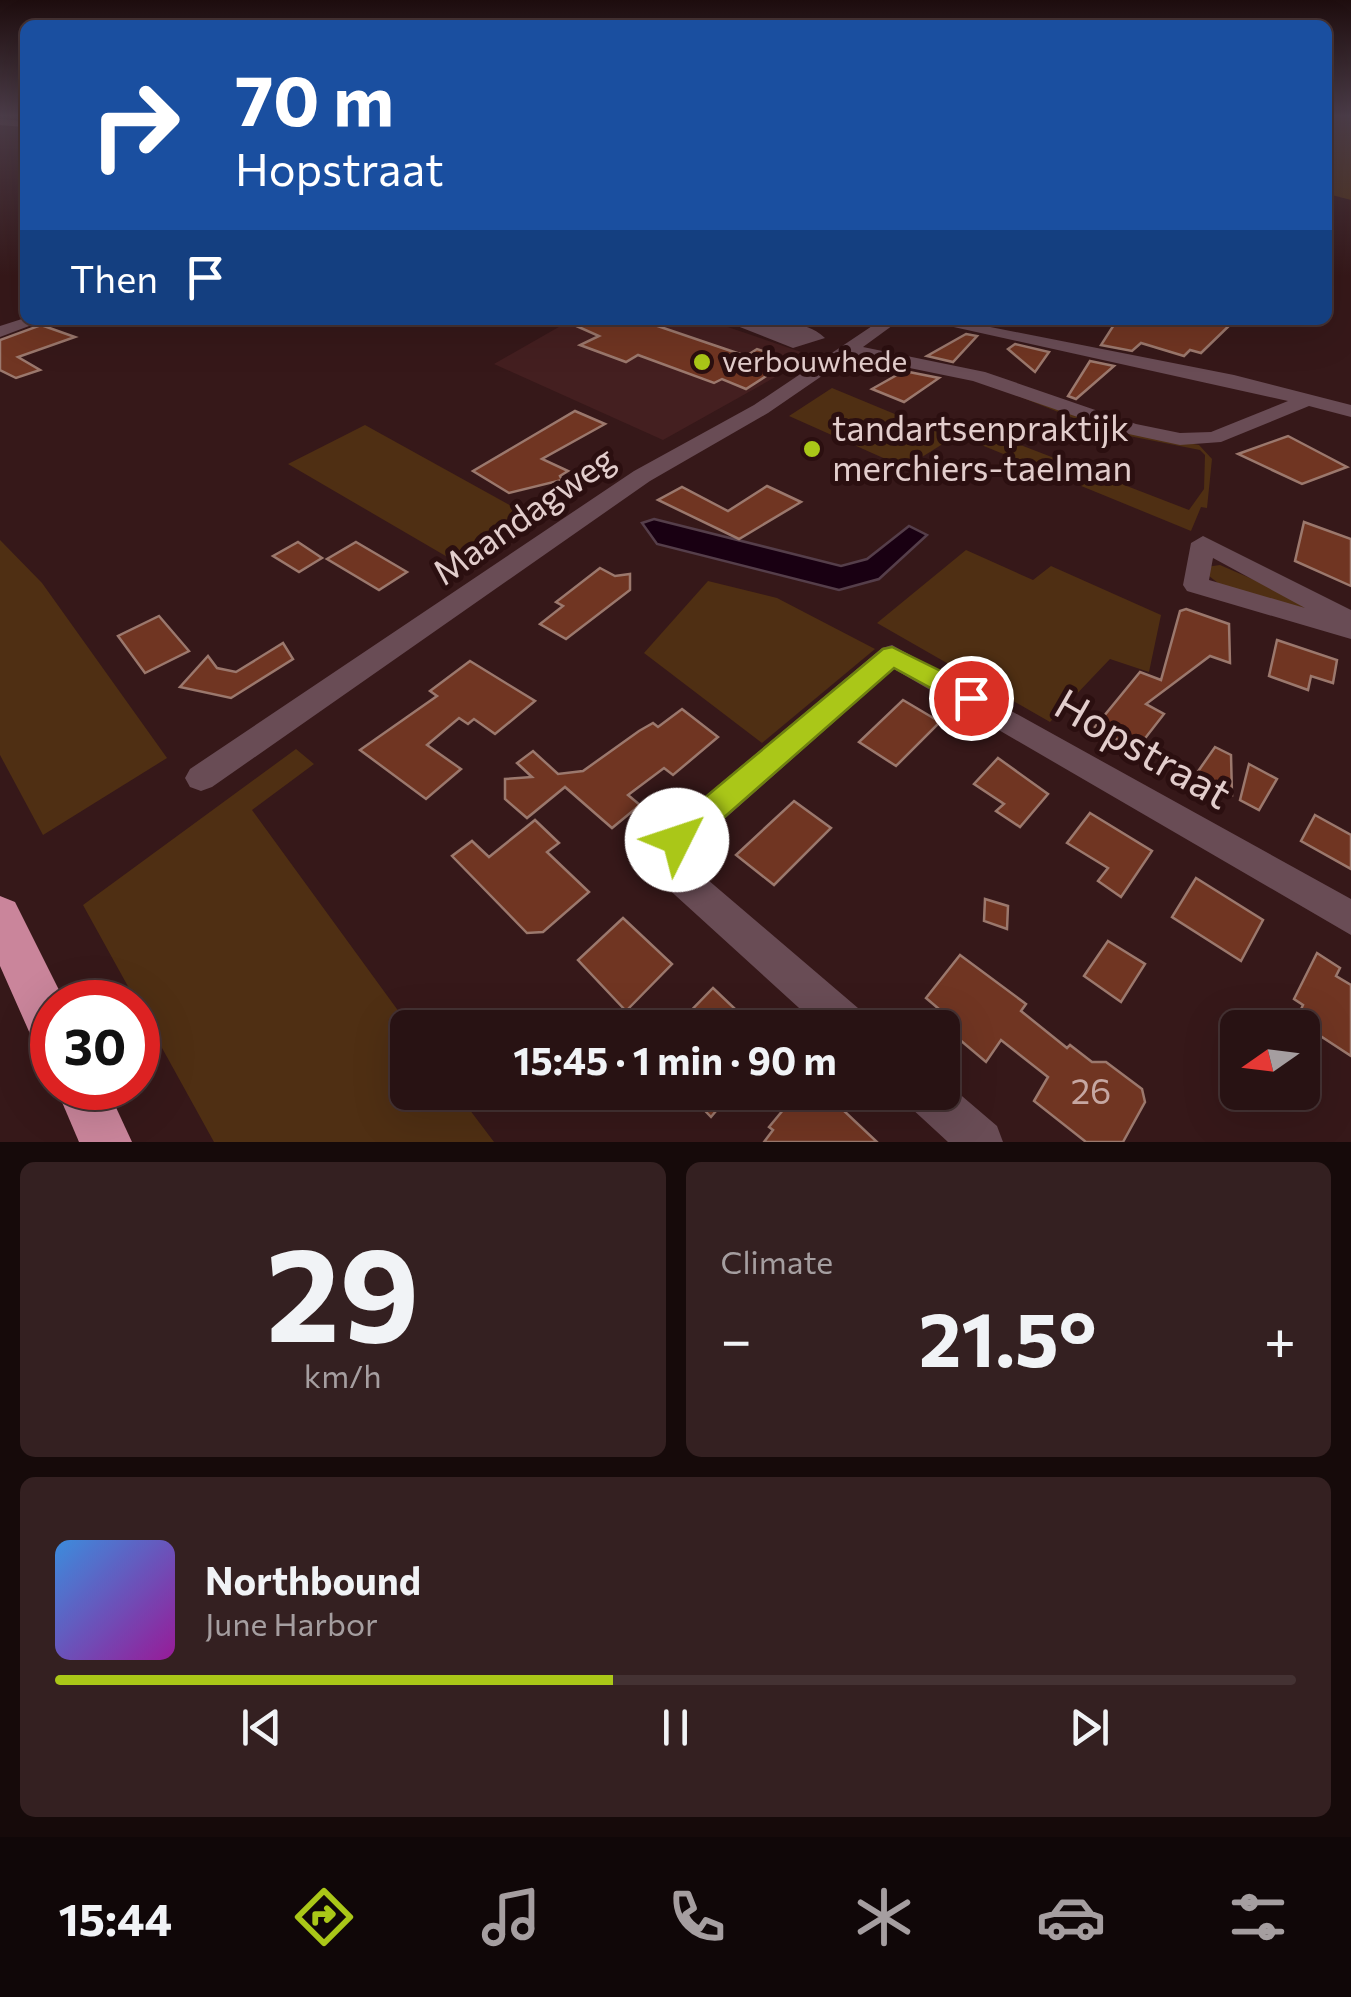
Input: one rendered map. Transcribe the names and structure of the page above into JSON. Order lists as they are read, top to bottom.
{
  "streets": {
    "street": ["Maandagweg", "Hopstraat"]
  },
  "places": ["verbouwhede", "tandartsenpraktijk merchiers-taelman"],
  "house_numbers": ["26"],
  "north": "left",
  "page": {
    "turn": ["70 m", "Hopstraat"],
    "then": "Then",
    "limit": "30",
    "trip": "15:45 · 1 min · 90 m",
    "tile": [
      ["29", "km/h"],
      "Climate"
    ],
    "heat": ["−", "21.5°", "+"],
    "song": ["Northbound", "June Harbor"],
    "tabs": "15:44"
  }
}
